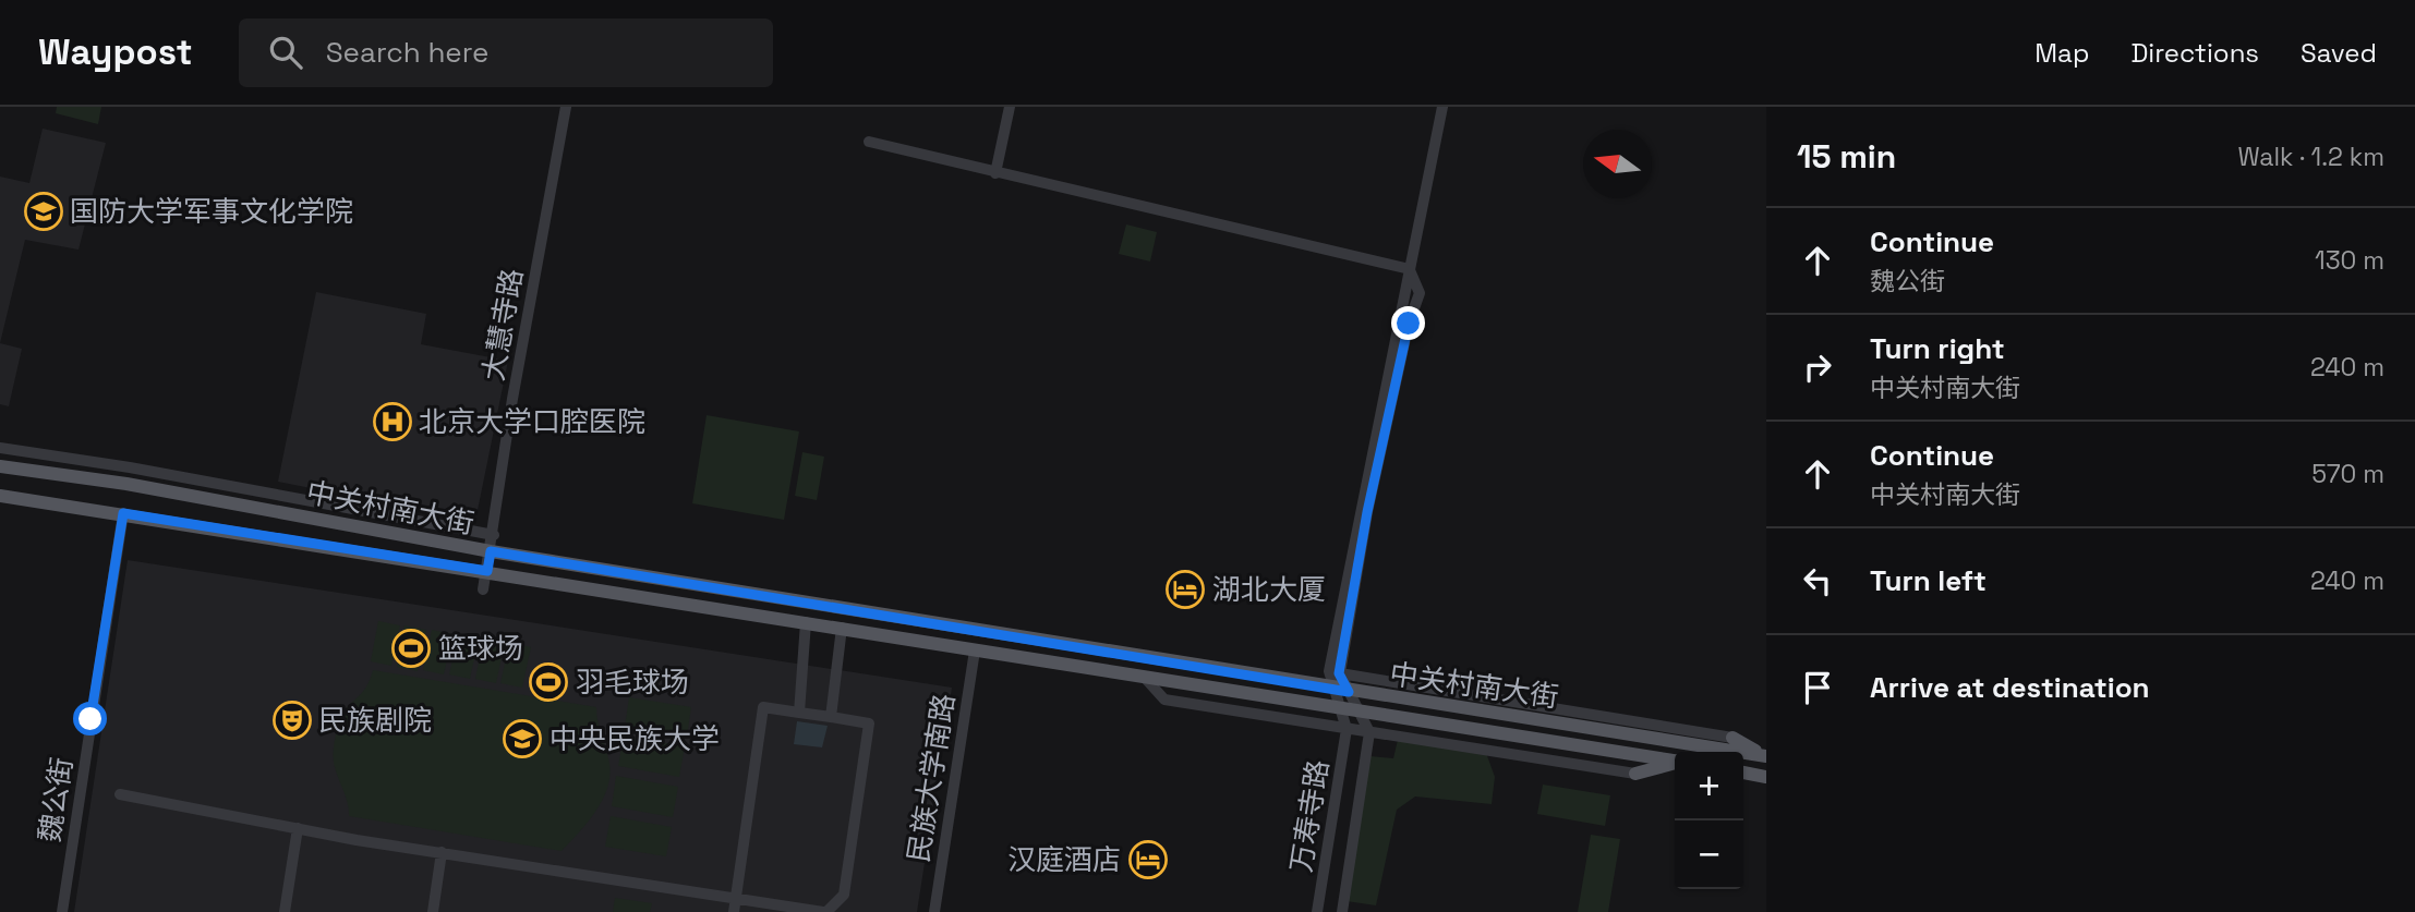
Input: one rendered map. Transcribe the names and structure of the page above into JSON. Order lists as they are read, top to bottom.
{
  "streets": {
    "main road": ["中关村南大街"],
    "street": [
      "大慧寺路",
      "民族大学南路",
      "魏公街",
      "万寿寺路"
    ]
  },
  "crossings": [
    ["大慧寺路", "中关村南大街"],
    ["中关村南大街", "民族大学南路"],
    ["中关村南大街", "魏公街"]
  ],
  "places": {
    "school or university": ["国防大学军事文化学院", "中央民族大学"],
    "hospital": ["北京大学口腔医院"],
    "hotel": ["湖北大厦", "汉庭酒店"],
    "sports": ["篮球场", "羽毛球场"],
    "theatre": ["民族剧院"]
  },
  "north": "left",
  "page": {
    "header": "Waypost",
    "search": "Search here",
    "nav": ["Map", "Directions", "Saved"],
    "heading": ["15 min", "Walk · 1.2 km"],
    "list": [
      ["Continue", "魏公街", "130 m"],
      ["Turn right", "中关村南大街", "240 m"],
      ["Continue", "中关村南大街", "570 m"],
      ["Turn left", "240 m"],
      "Arrive at destination"
    ],
    "map_buttons": ["+", "−"]
  }
}
